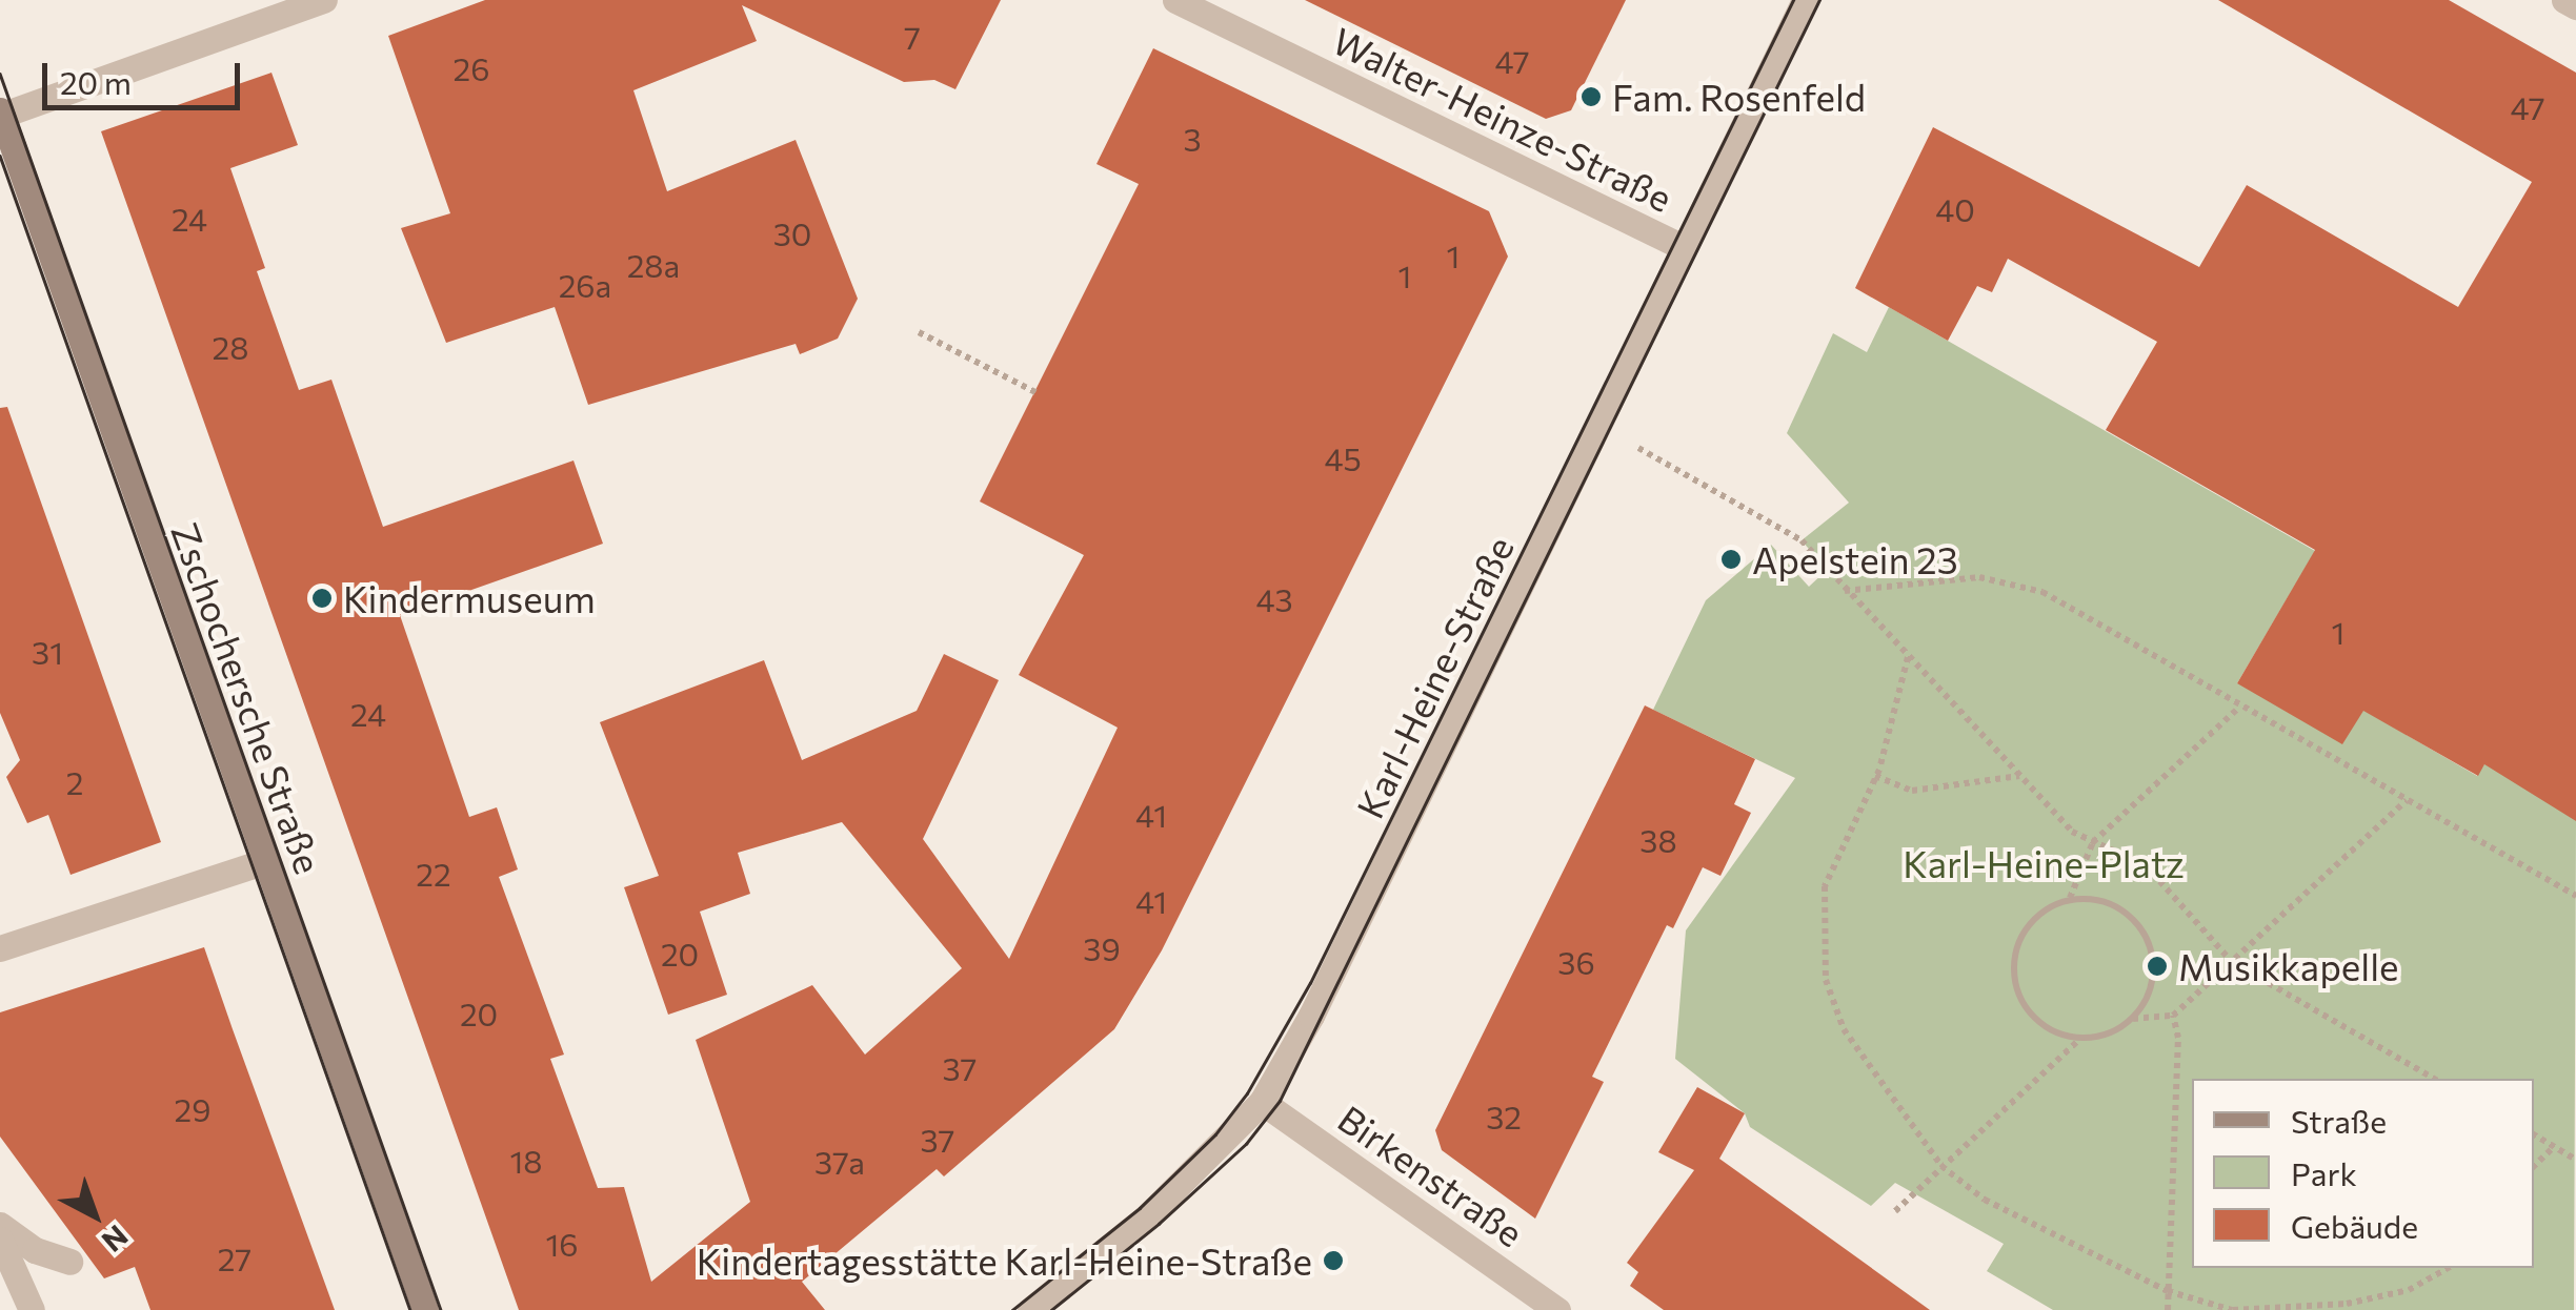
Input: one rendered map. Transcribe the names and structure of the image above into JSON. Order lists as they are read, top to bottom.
{
  "streets": {
    "main road": ["Zschochersche Straße"],
    "street": ["Walter-Heinze-Straße", "Karl-Heine-Straße", "Birkenstraße"]
  },
  "crossings": [
    ["Walter-Heinze-Straße", "Karl-Heine-Straße"],
    ["Karl-Heine-Straße", "Birkenstraße"]
  ],
  "parks": ["Karl-Heine-Platz"],
  "places": [
    "Fam. Rosenfeld",
    "Apelstein 23",
    "Kindermuseum",
    "Musikkapelle",
    "Kindertagesstätte Karl-Heine-Straße"
  ],
  "house_numbers": [
    "7",
    "47",
    "26",
    "47",
    "3",
    "40",
    "24",
    "30",
    "1",
    "28a",
    "1",
    "26a",
    "28",
    "45",
    "43",
    "1",
    "31",
    "24",
    "2",
    "41",
    "38",
    "22",
    "41",
    "39",
    "20",
    "36",
    "20",
    "37",
    "29",
    "32",
    "37",
    "18",
    "37a",
    "16",
    "27"
  ],
  "legend": ["Straße", "Park", "Gebäude"],
  "scale_bar": "20 m",
  "north": "bottom right"
}
